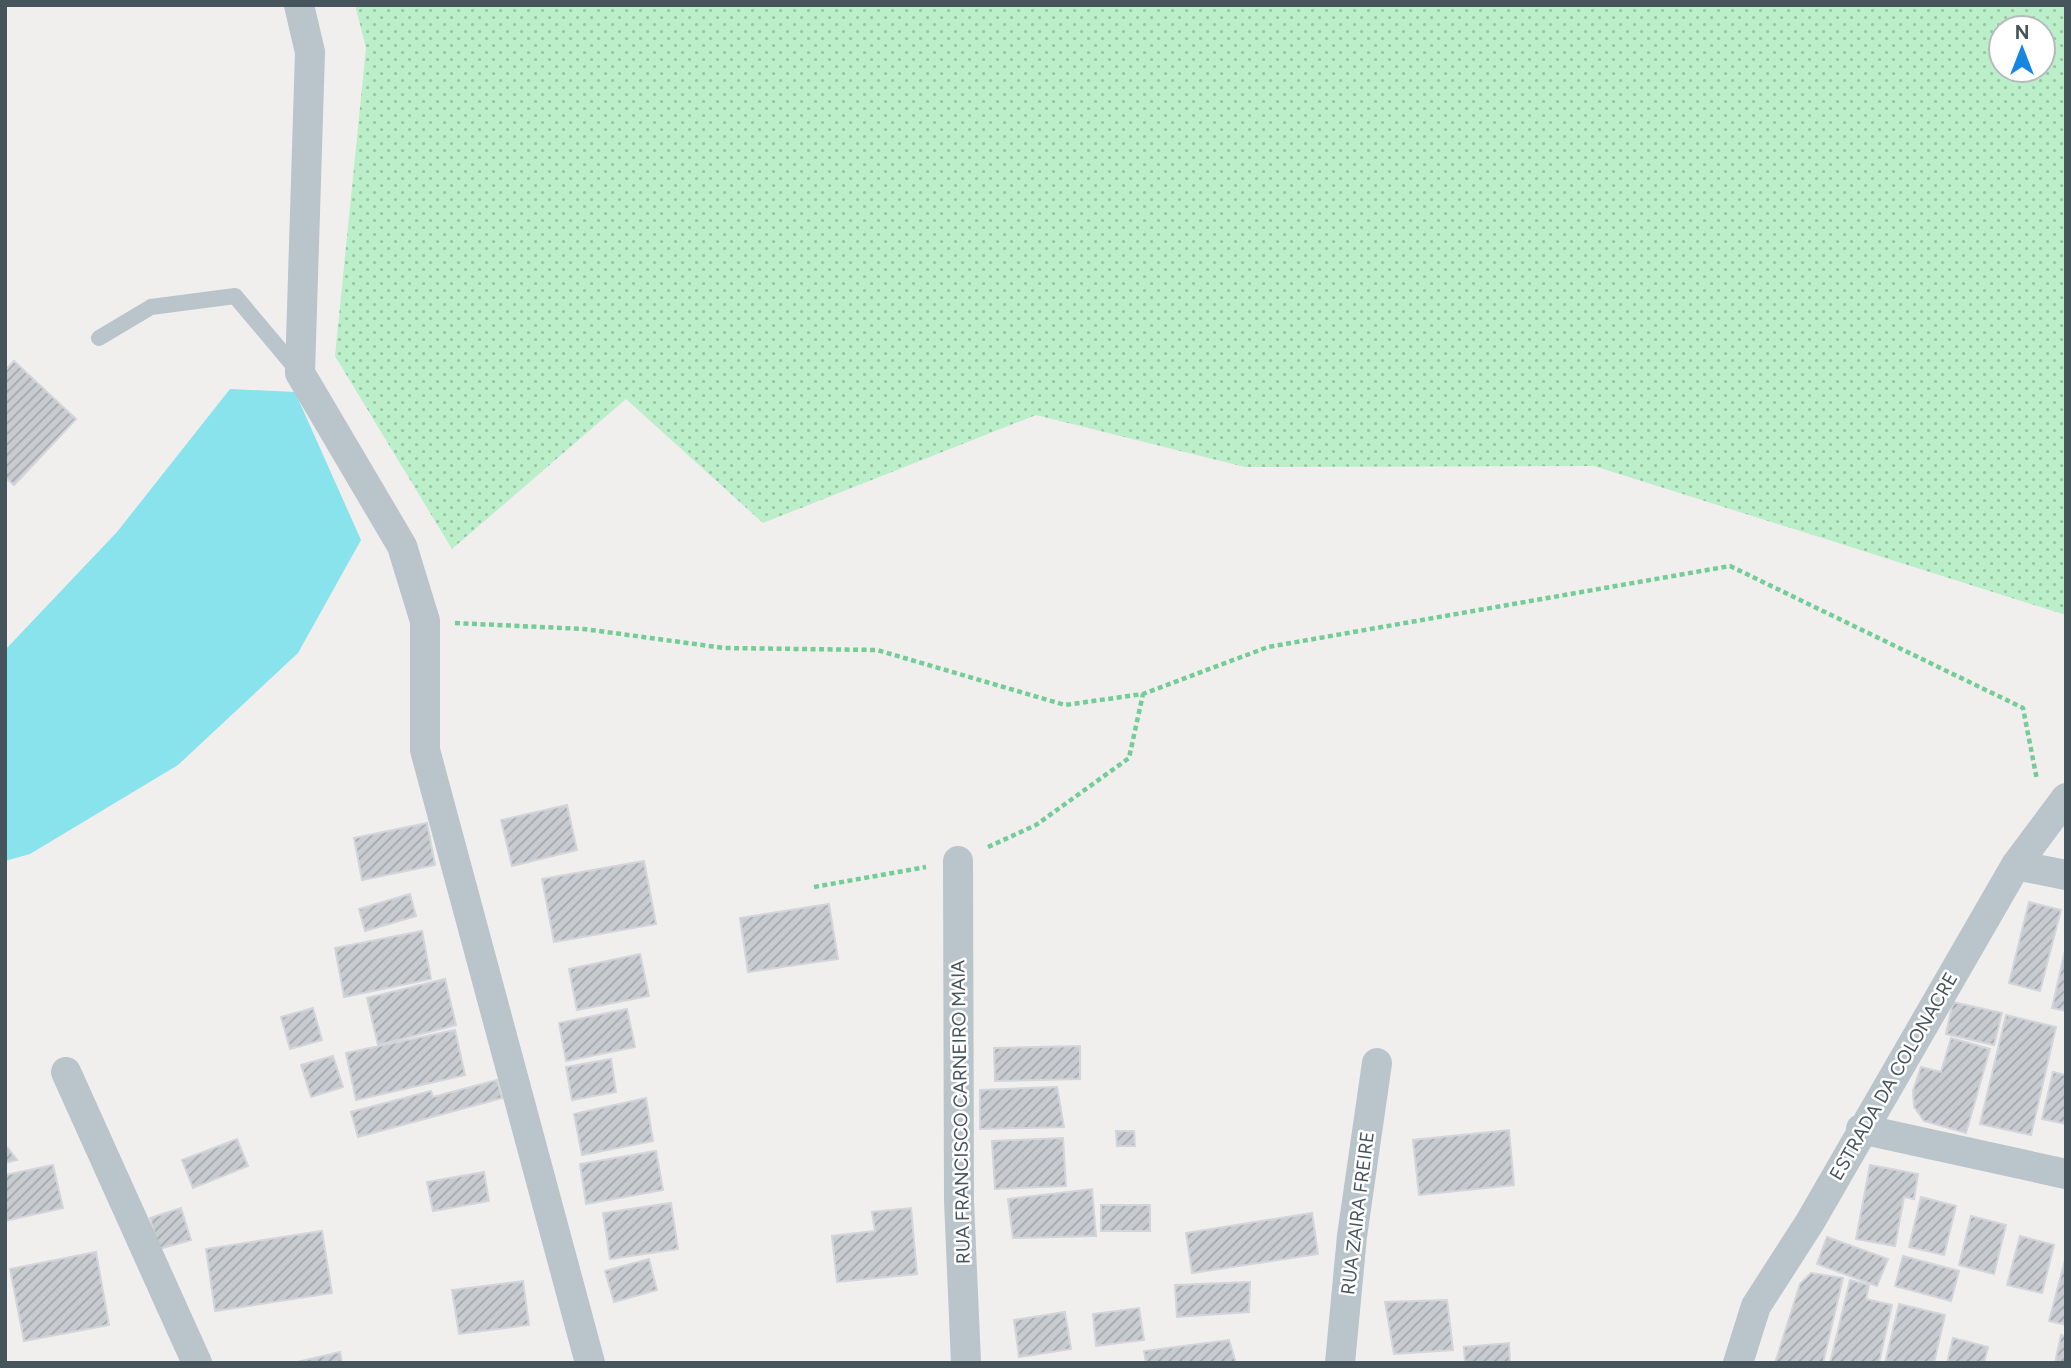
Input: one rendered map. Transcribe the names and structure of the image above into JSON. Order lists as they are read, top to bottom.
{
  "streets": {
    "street": ["ESTRADA DA COLONACRE", "RUA FRANCISCO CARNEIRO MAIA", "RUA ZAIRA FREIRE"]
  },
  "north": "top"
}
